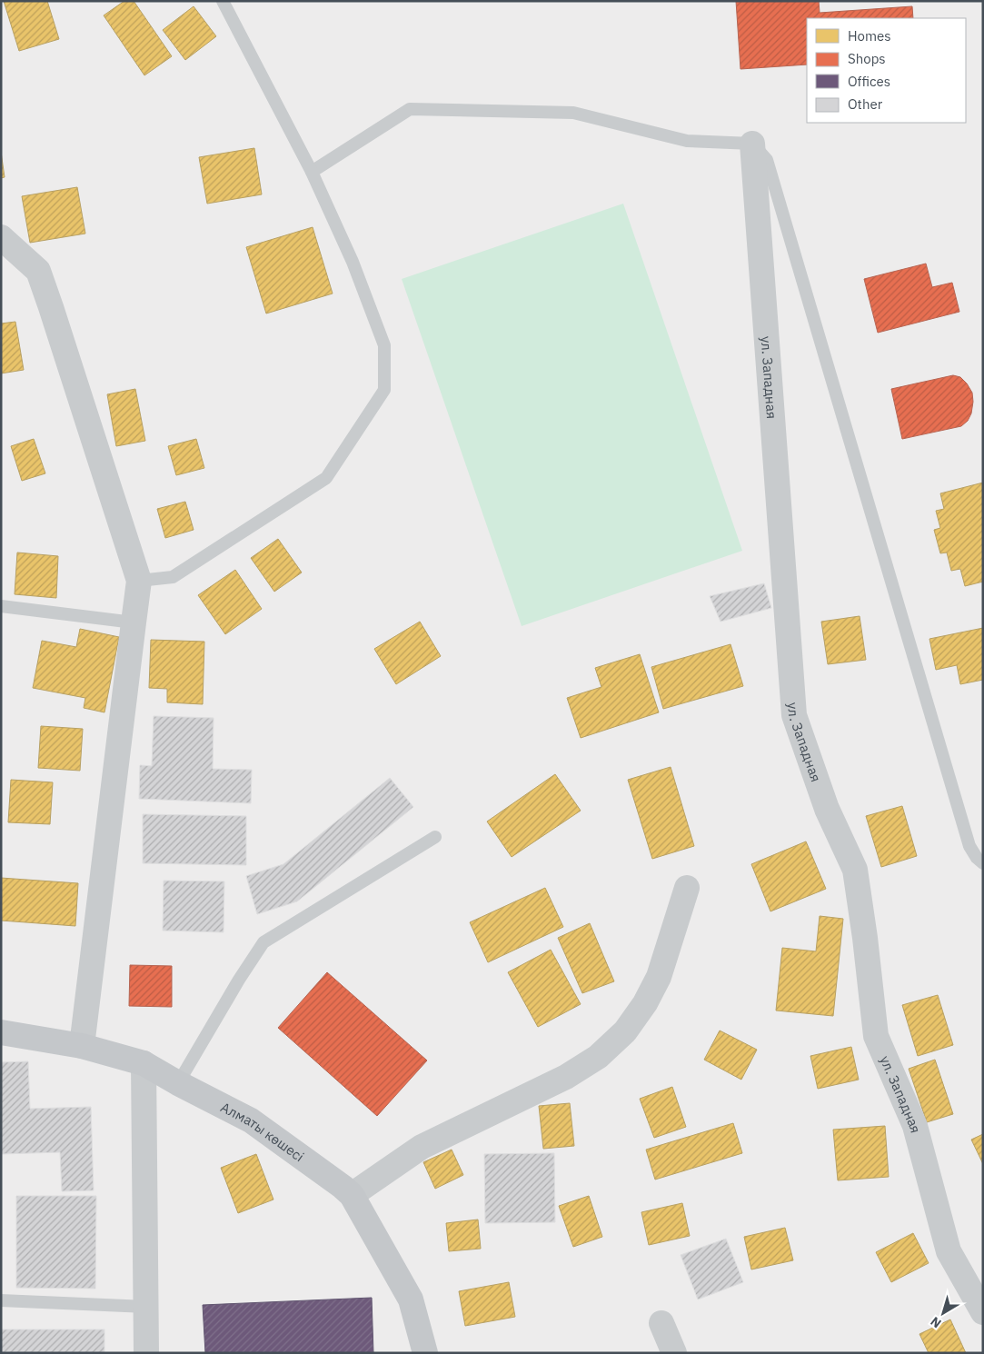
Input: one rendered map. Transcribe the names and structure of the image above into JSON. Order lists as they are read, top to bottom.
{
  "streets": {
    "main road": ["Алматы көшесі"],
    "street": ["ул. Западная"]
  },
  "legend": [
    "Homes",
    "Shops",
    "Offices",
    "Other"
  ],
  "north": "bottom left"
}
